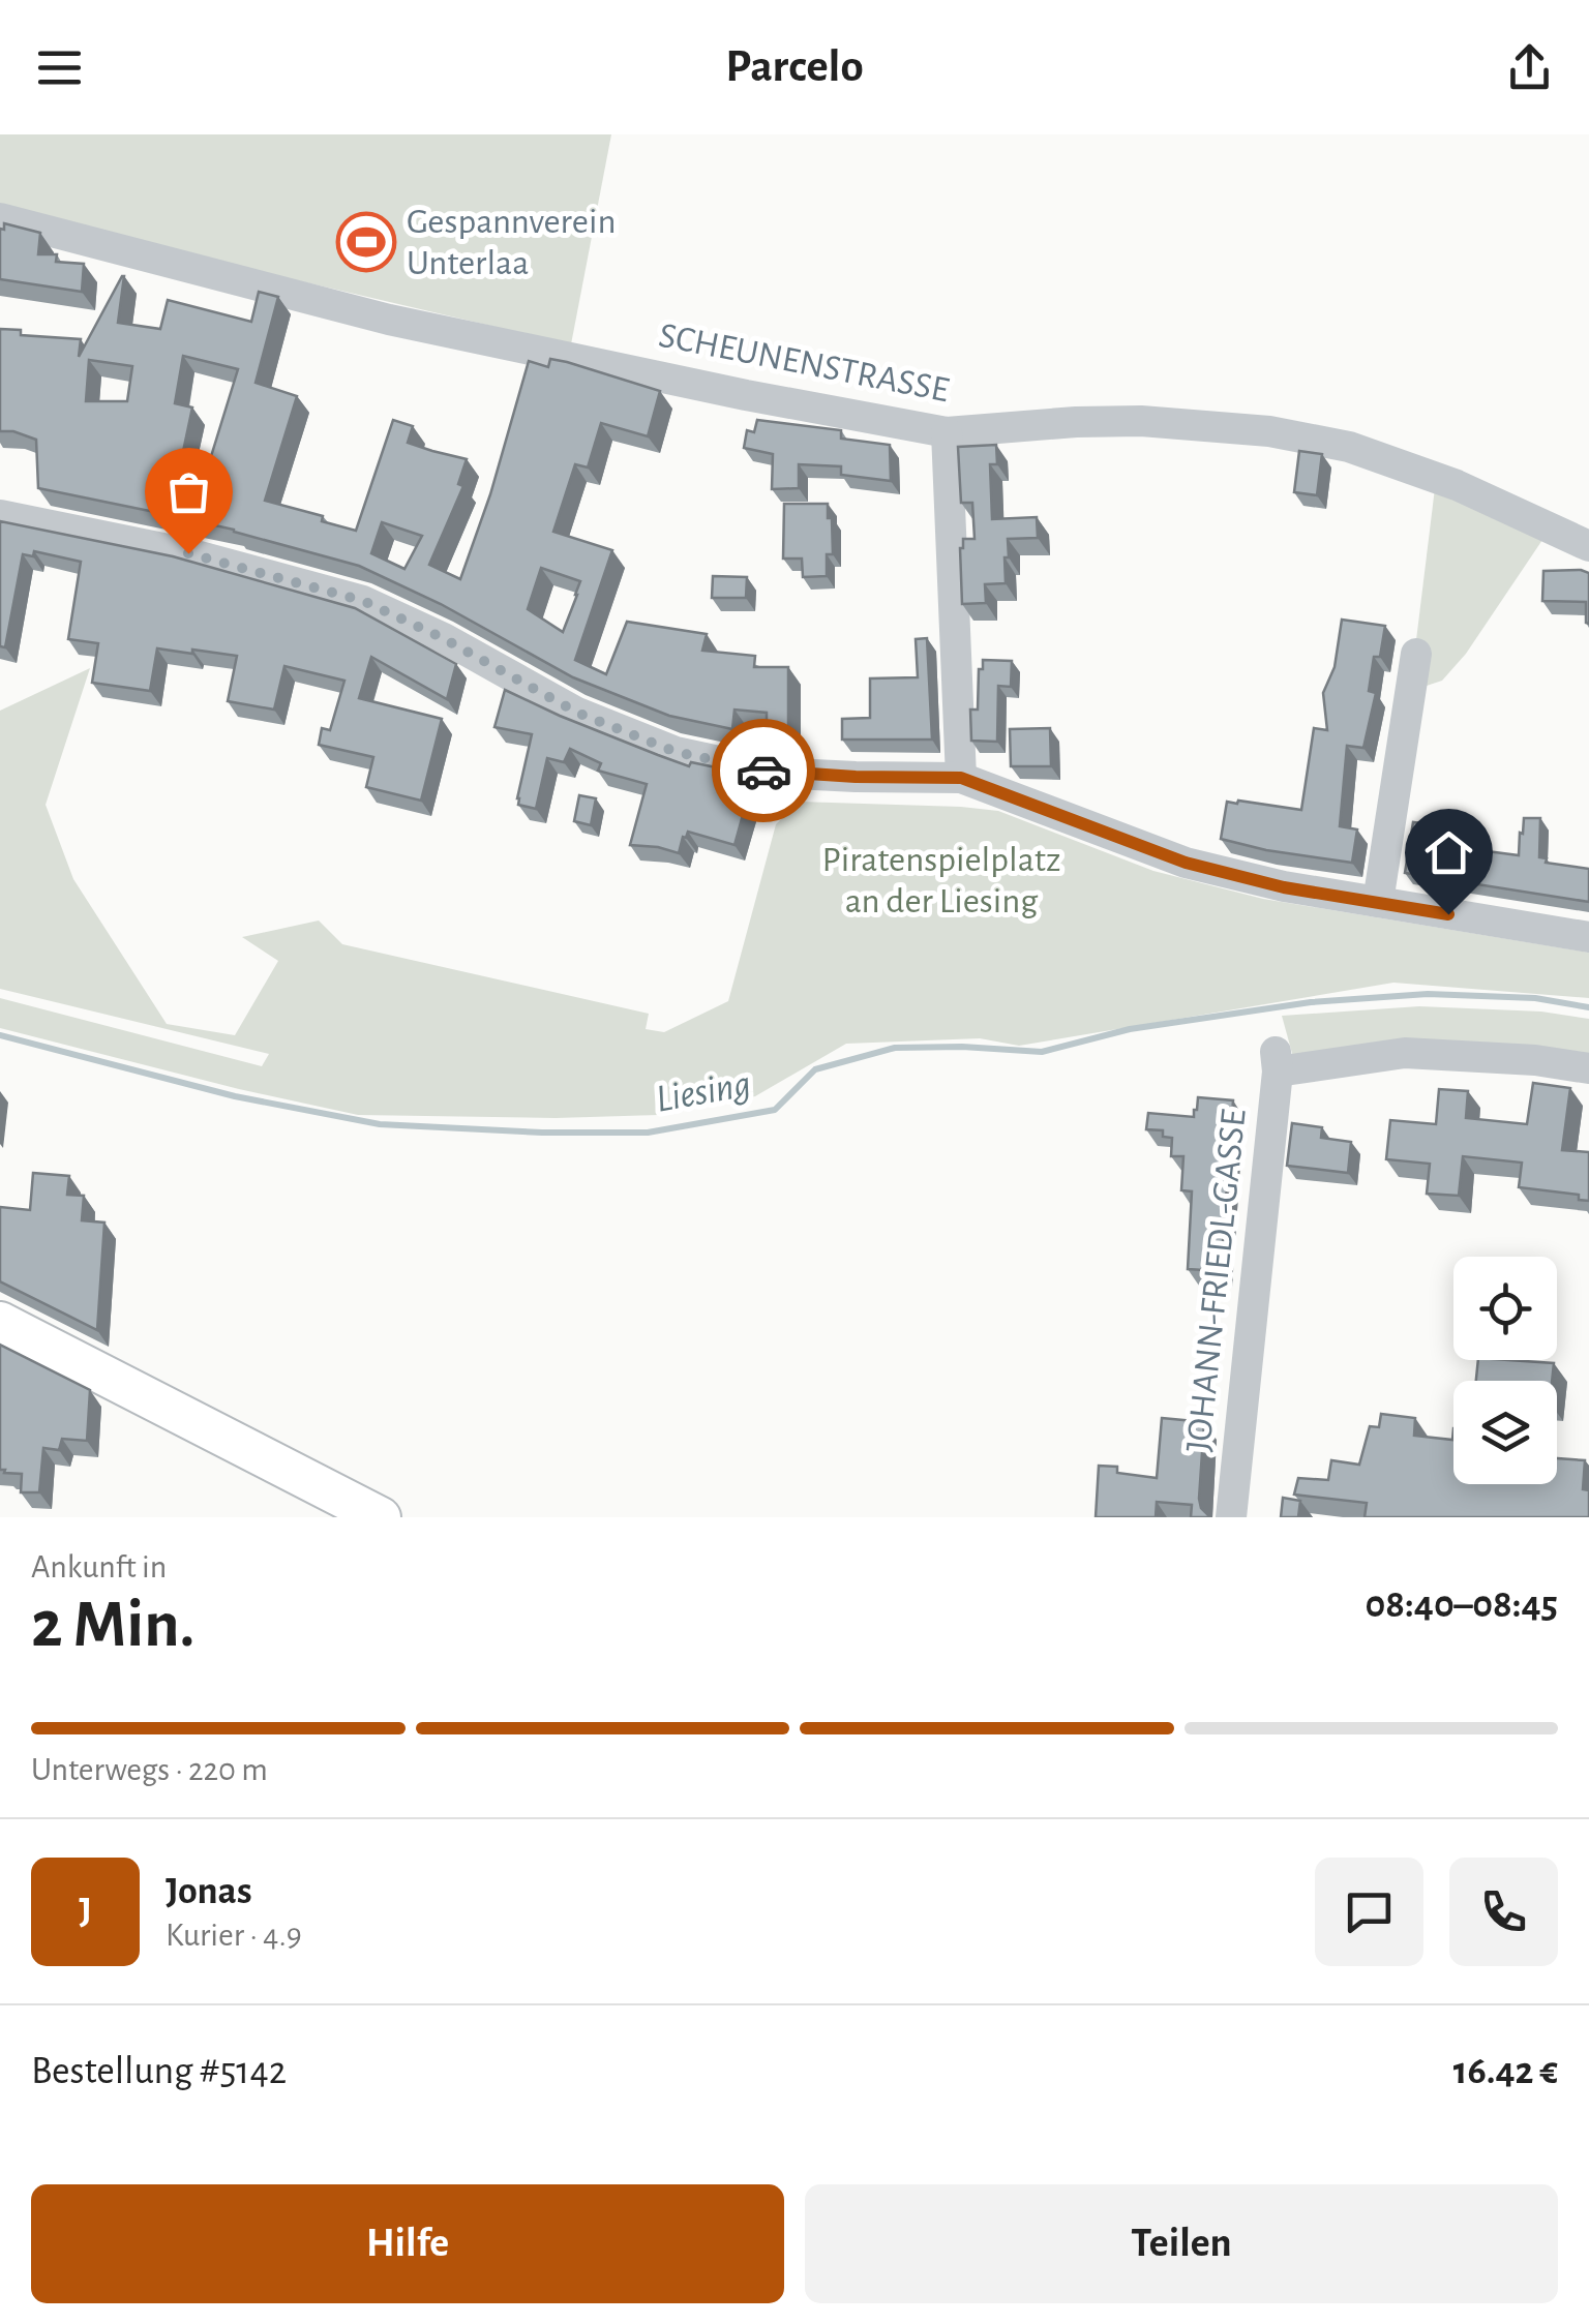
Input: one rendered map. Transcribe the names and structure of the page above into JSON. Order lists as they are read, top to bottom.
{
  "streets": {
    "street": ["SCHEUNENSTRASSE", "JOHANN-FRIEDL-GASSE"]
  },
  "water": ["Liesing"],
  "parks": ["Piratenspielplatz an der Liesing"],
  "places": {
    "sports": ["Gespannverein Unterlaa"]
  },
  "page": {
    "header": "Parcelo",
    "heading": ["2 Min.", "Ankunft in", "08:40–08:45"],
    "panel": [
      "Jonas",
      "Kurier · 4.9",
      "Bestellung #5142",
      "16.42 €"
    ],
    "bar": "Unterwegs · 220 m",
    "round": "J",
    "buttons": ["Hilfe", "Teilen"]
  }
}
